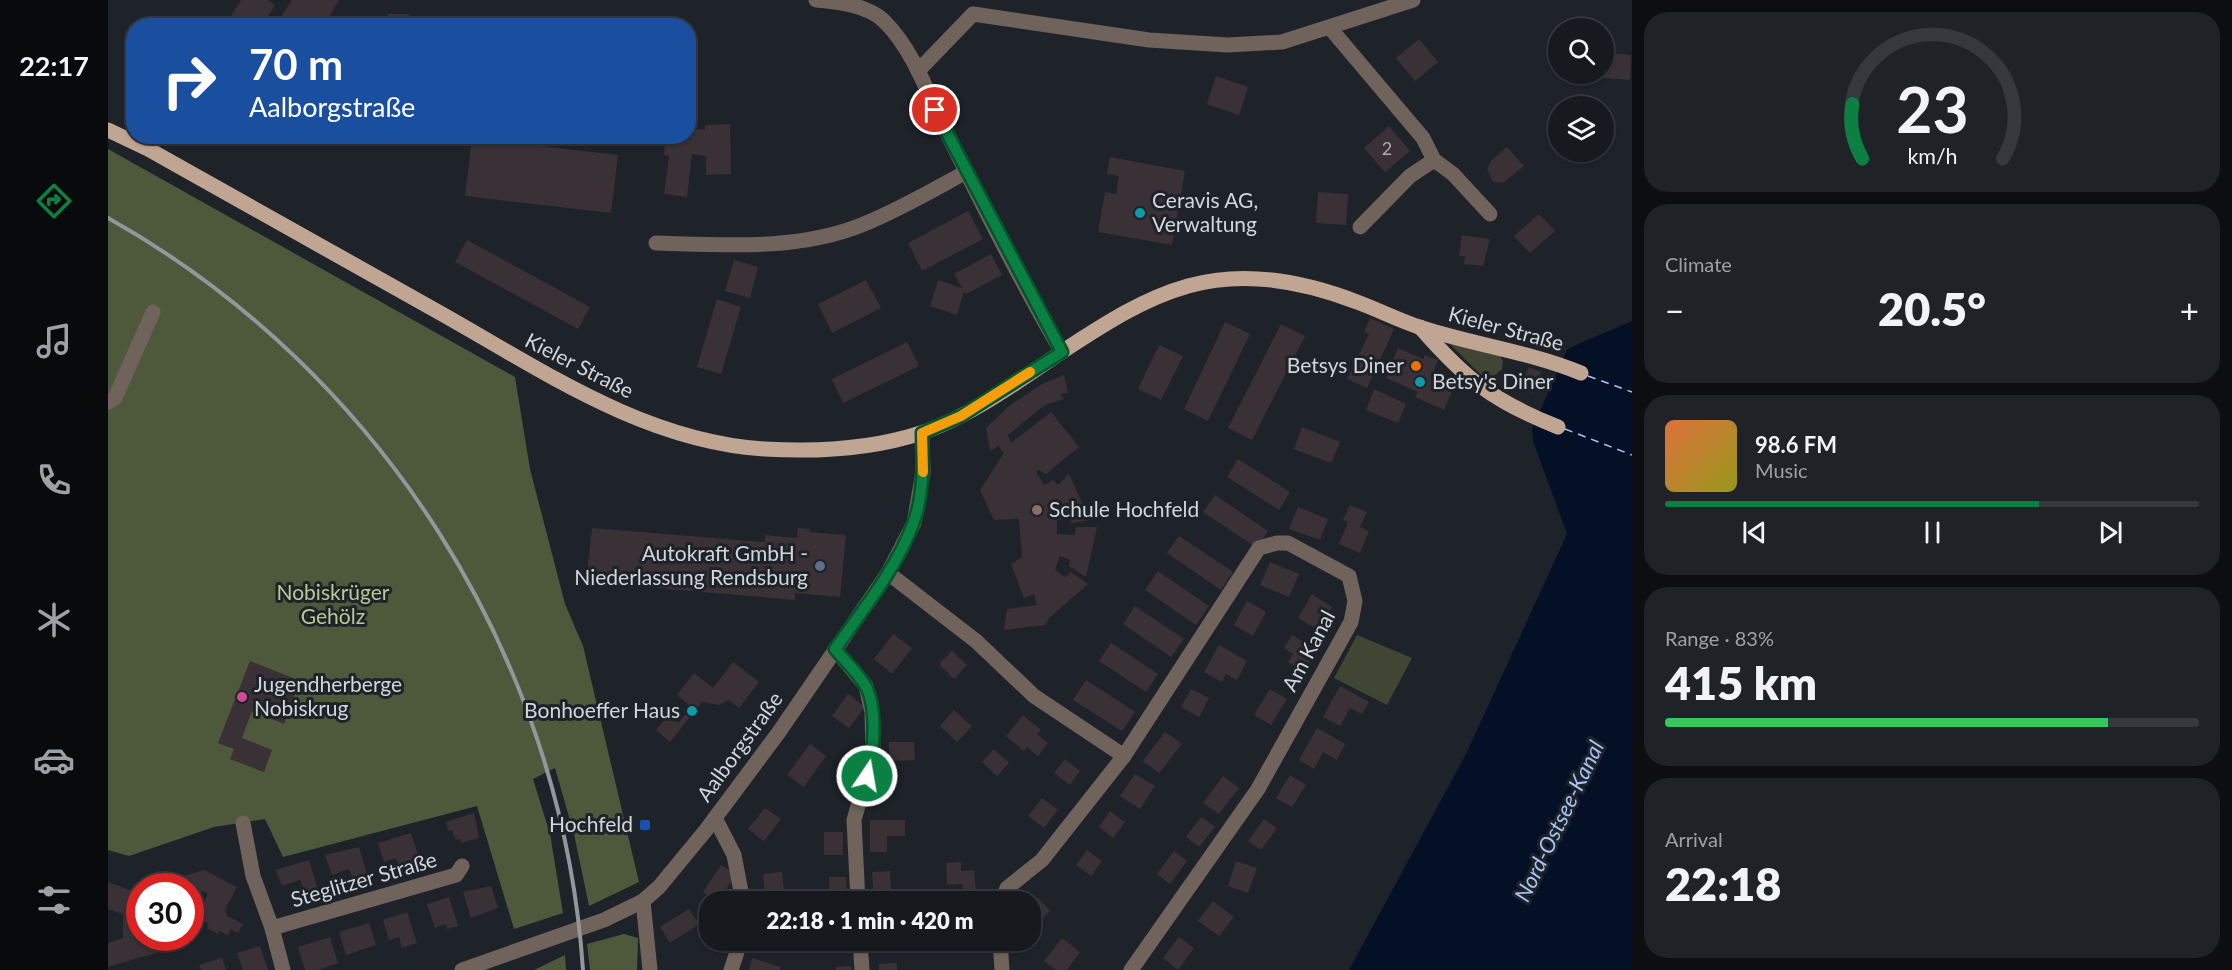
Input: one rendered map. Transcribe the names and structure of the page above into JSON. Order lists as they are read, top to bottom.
{
  "streets": {
    "main road": ["Kieler Straße"],
    "street": ["Am Kanal", "Aalborgstraße", "Steglitzer Straße"]
  },
  "crossings": [
    ["Kieler Straße", "Aalborgstraße"]
  ],
  "water": ["Nord-Ostsee-Kanal"],
  "parks": ["Nobiskrüger Gehölz"],
  "places": {
    "other": [
      "Ceravis AG, Verwaltung",
      "Betsys Diner",
      "Betsy's Diner",
      "Schule Hochfeld",
      "Autokraft GmbH - Niederlassung Rendsburg",
      "Jugendherberge Nobiskrug",
      "Bonhoeffer Haus"
    ],
    "transit": ["Hochfeld"]
  },
  "house_numbers": ["2"],
  "page": {
    "tabs": "22:17",
    "turn": ["70 m", "Aalborgstraße"],
    "tile": [
      "Climate",
      ["Range · 83%", "415 km"],
      ["Arrival", "22:18"]
    ],
    "heat": ["−", "20.5°", "+"],
    "song": ["98.6 FM", "Music"],
    "limit": "30",
    "trip": "22:18 · 1 min · 420 m",
    "gauge": ["23", "km/h"]
  }
}
